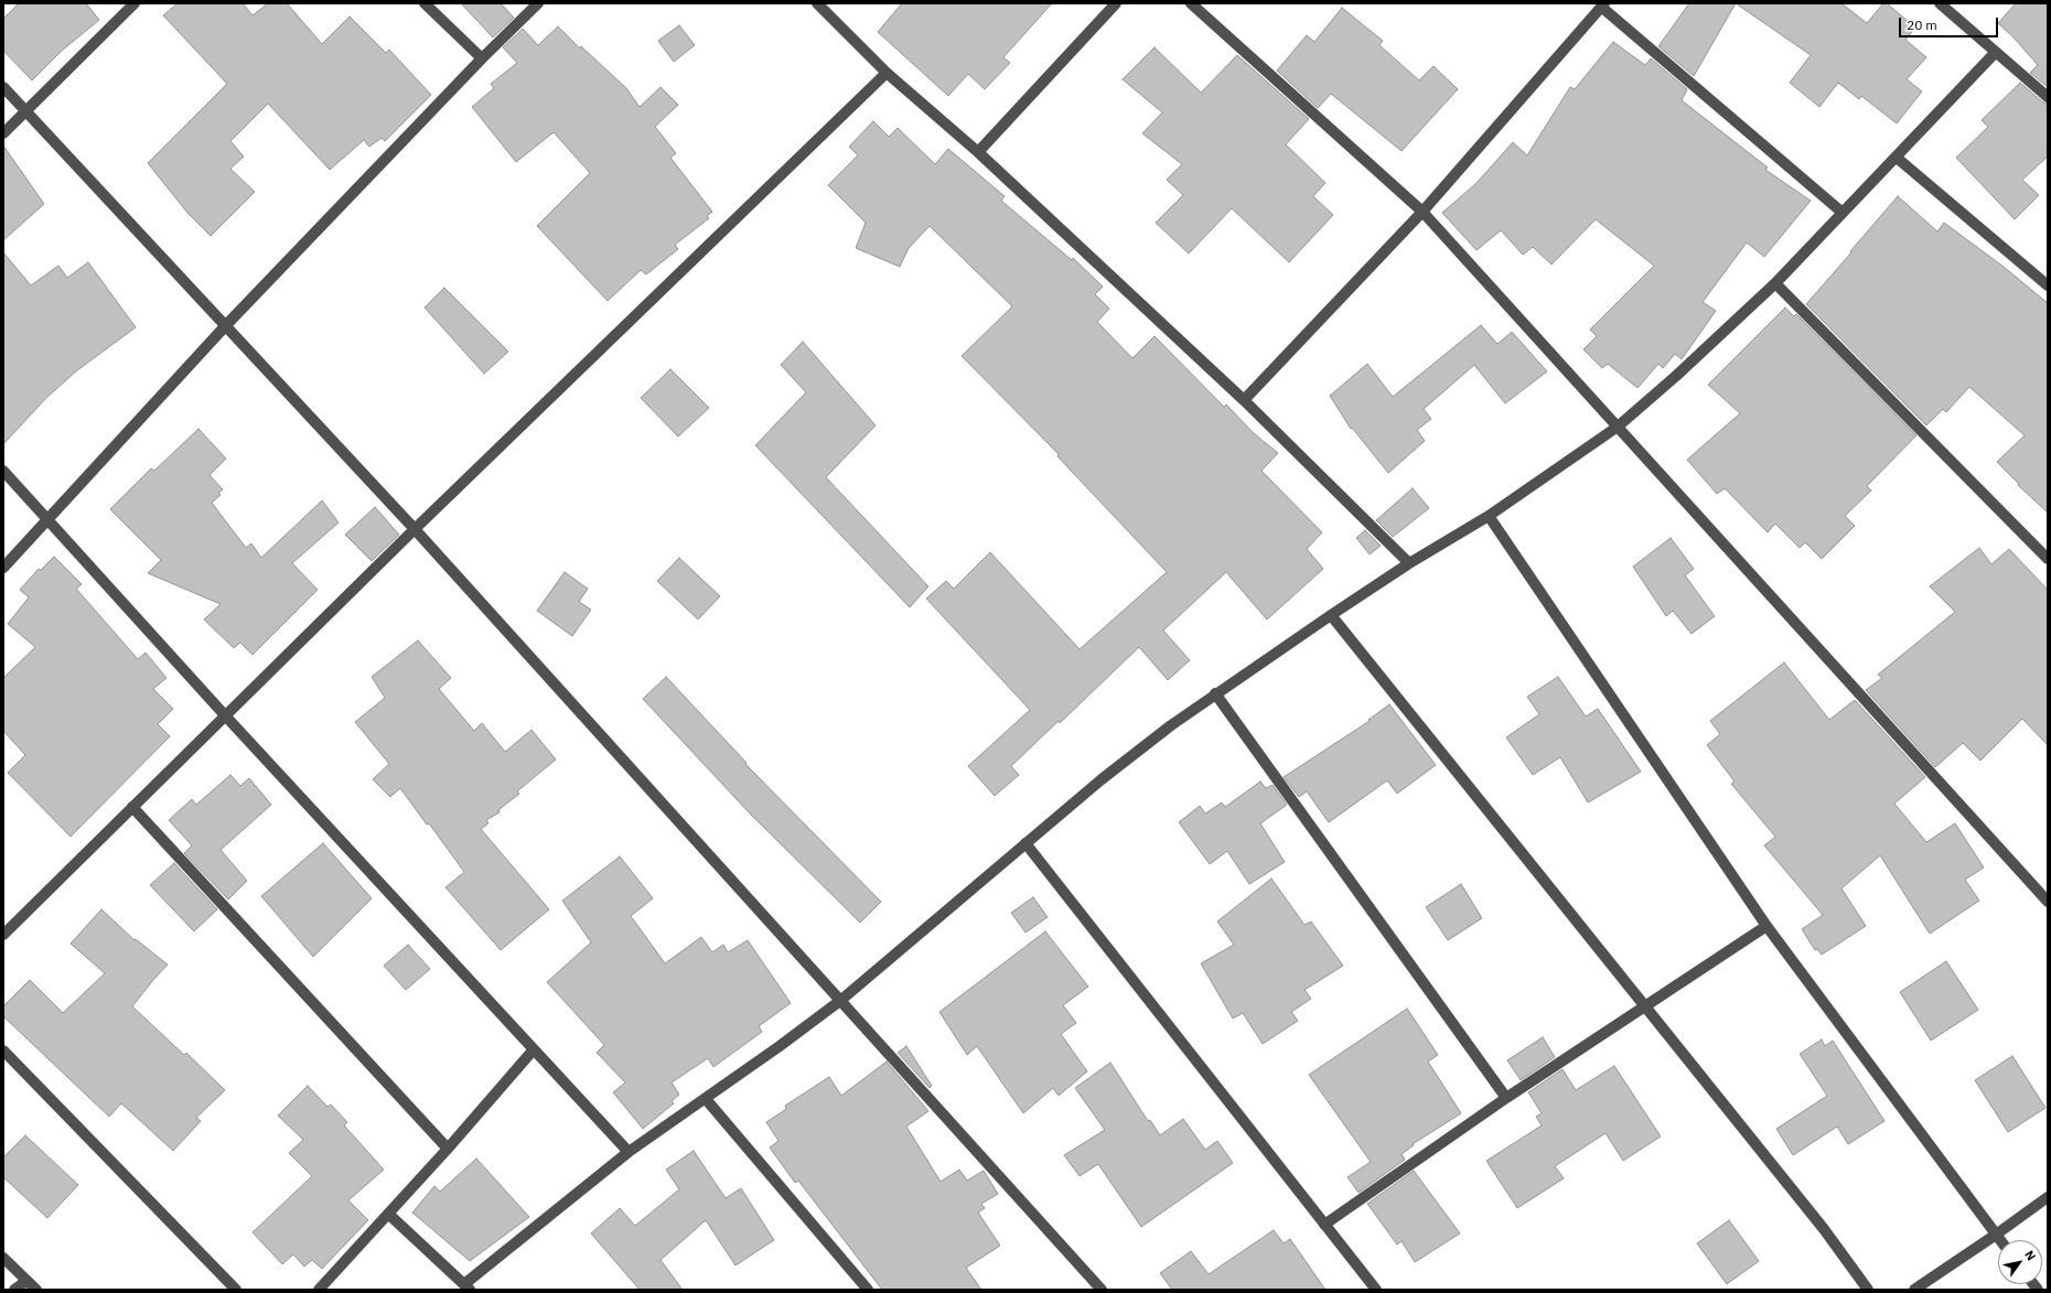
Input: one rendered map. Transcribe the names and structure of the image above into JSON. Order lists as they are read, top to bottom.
{
  "scale_bar": "20 m",
  "north": "top right"
}
